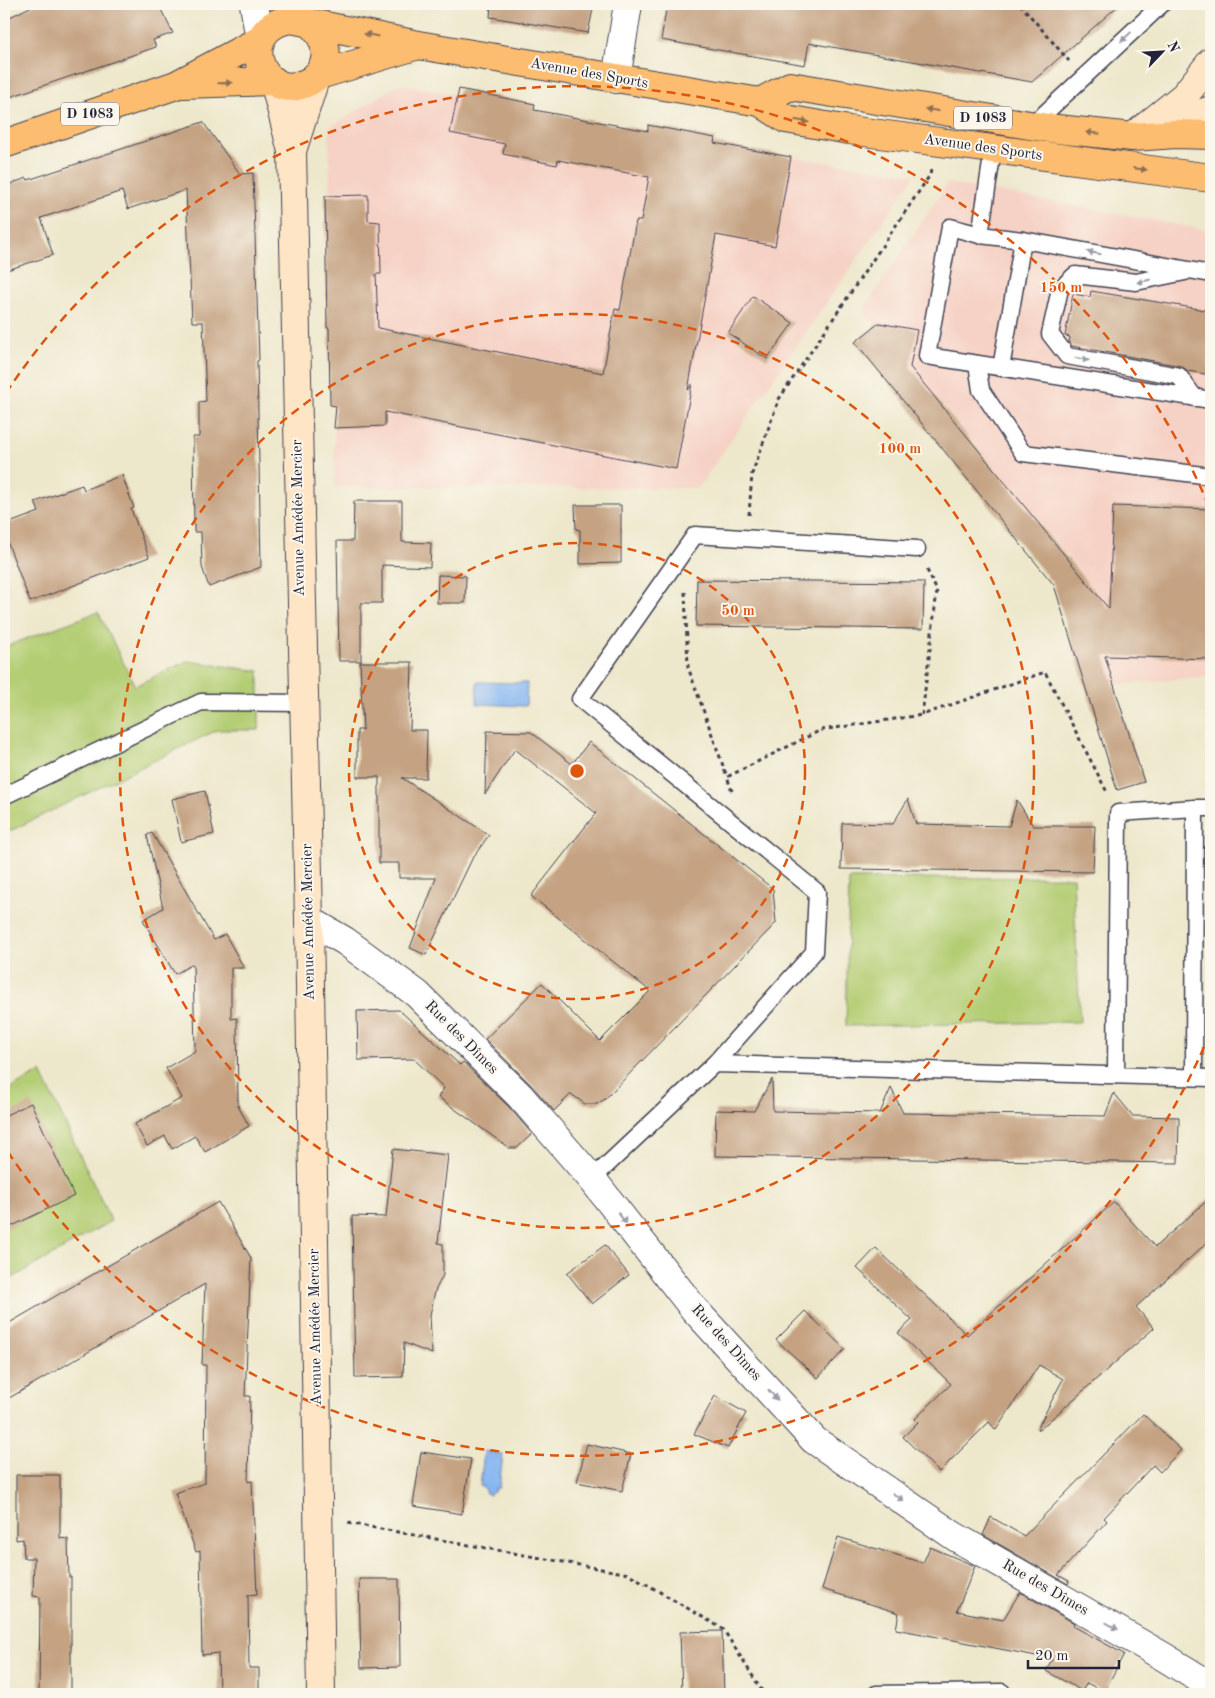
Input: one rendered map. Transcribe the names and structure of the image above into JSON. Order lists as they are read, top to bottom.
{
  "streets": {
    "main road": ["Avenue des Sports", "D 1083", "Avenue Amédée Mercier"],
    "street": ["Rue des Dîmes"]
  },
  "crossings": [
    ["Avenue des Sports", "D 1083"],
    ["Avenue Amédée Mercier", "Rue des Dîmes"]
  ],
  "one_way": ["Rue des Dîmes"],
  "scale_bar": "20 m",
  "north": "top right",
  "rings": ["150 m", "100 m", "50 m"]
}
